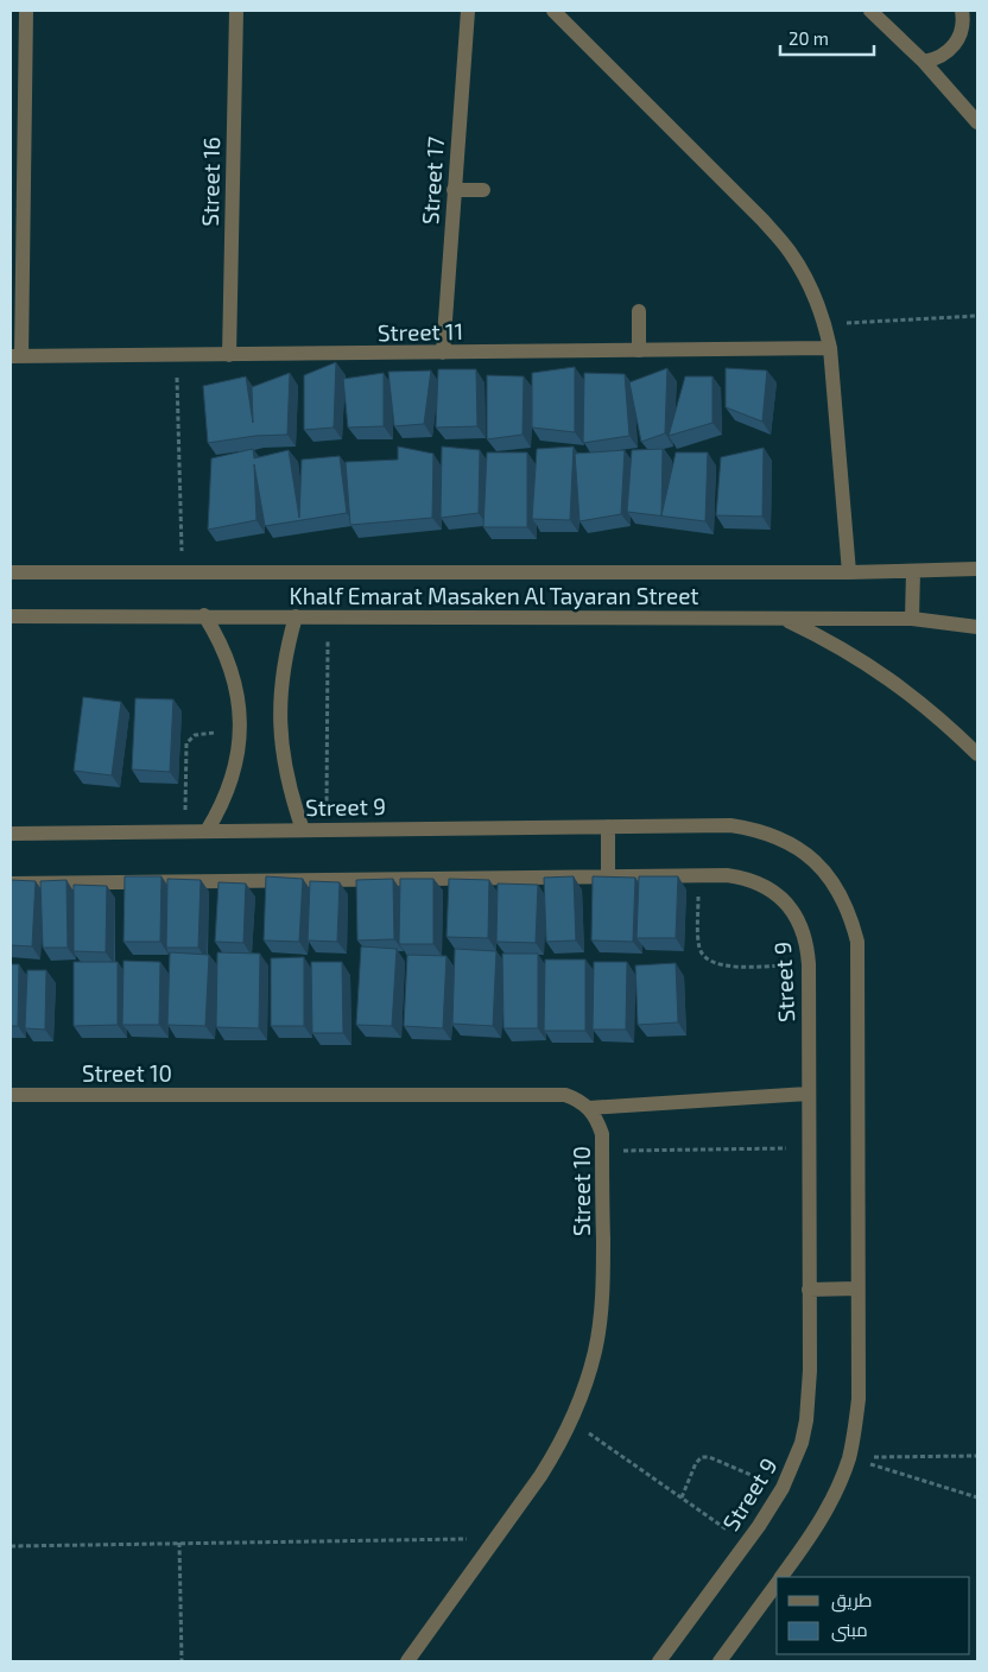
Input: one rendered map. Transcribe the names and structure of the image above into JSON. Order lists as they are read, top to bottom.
{
  "streets": {
    "street": [
      "Street 17",
      "Street 16",
      "Street 11",
      "Khalf Emarat Masaken Al Tayaran Street",
      "Street 9",
      "Street 10"
    ]
  },
  "crossings": [
    ["Street 17", "Street 11"],
    ["Street 16", "Street 11"]
  ],
  "legend": ["طريق", "مبنى"],
  "scale_bar": "20 m"
}
